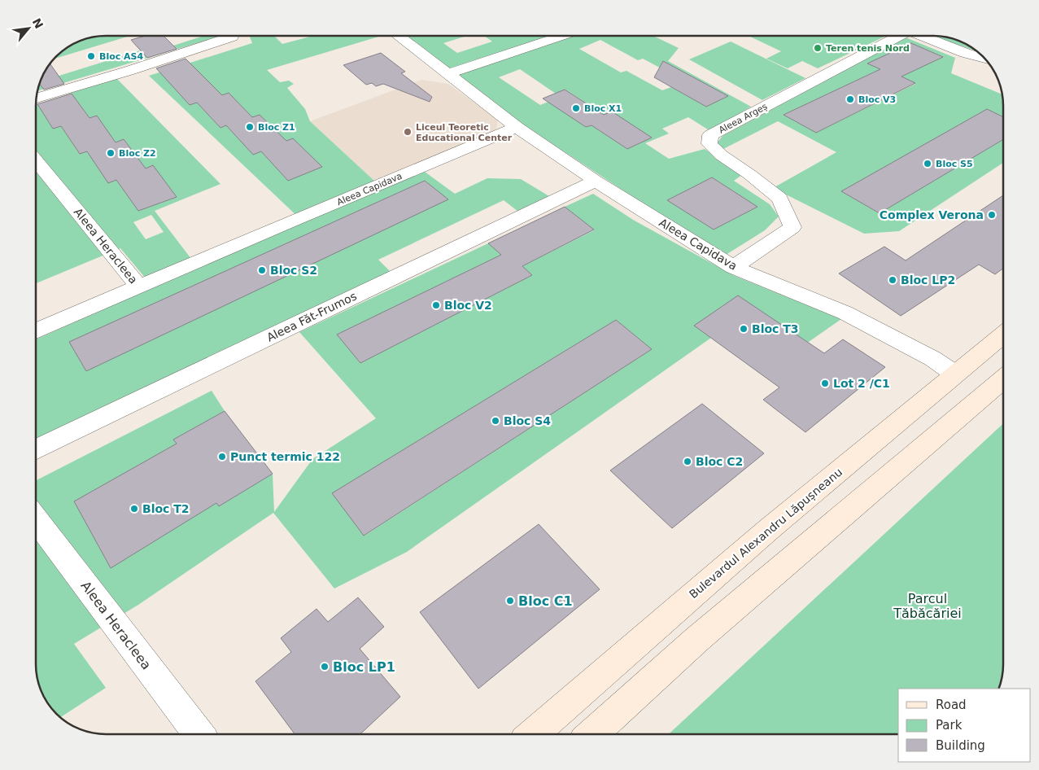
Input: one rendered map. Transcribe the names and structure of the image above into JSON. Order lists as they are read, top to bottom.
{
  "streets": {
    "main road": ["Bulevardul Alexandru Lăpușneanu"],
    "street": [
      "Aleea Argeș",
      "Aleea Capidava",
      "Aleea Heracleea",
      "Aleea Făt-Frumos"
    ]
  },
  "crossings": [
    ["Aleea Argeș", "Aleea Capidava"],
    ["Aleea Capidava", "Aleea Heracleea"],
    ["Aleea Capidava", "Aleea Făt-Frumos"],
    ["Aleea Capidava", "Bulevardul Alexandru Lăpușneanu"]
  ],
  "parks": ["Parcul Tăbăcăriei"],
  "places": [
    "Teren tenis Nord",
    "Bloc AS4",
    "Bloc V3",
    "Bloc X1",
    "Bloc Z1",
    "Liceul Teoretic Educational Center",
    "Bloc Z2",
    "Bloc S5",
    "Complex Verona",
    "Bloc S2",
    "Bloc LP2",
    "Bloc V2",
    "Bloc T3",
    "Lot 2 /C1",
    "Bloc S4",
    "Punct termic 122",
    "Bloc C2",
    "Bloc T2",
    "Bloc C1",
    "Bloc LP1"
  ],
  "legend": ["Road", "Park", "Building"],
  "north": "top right"
}
